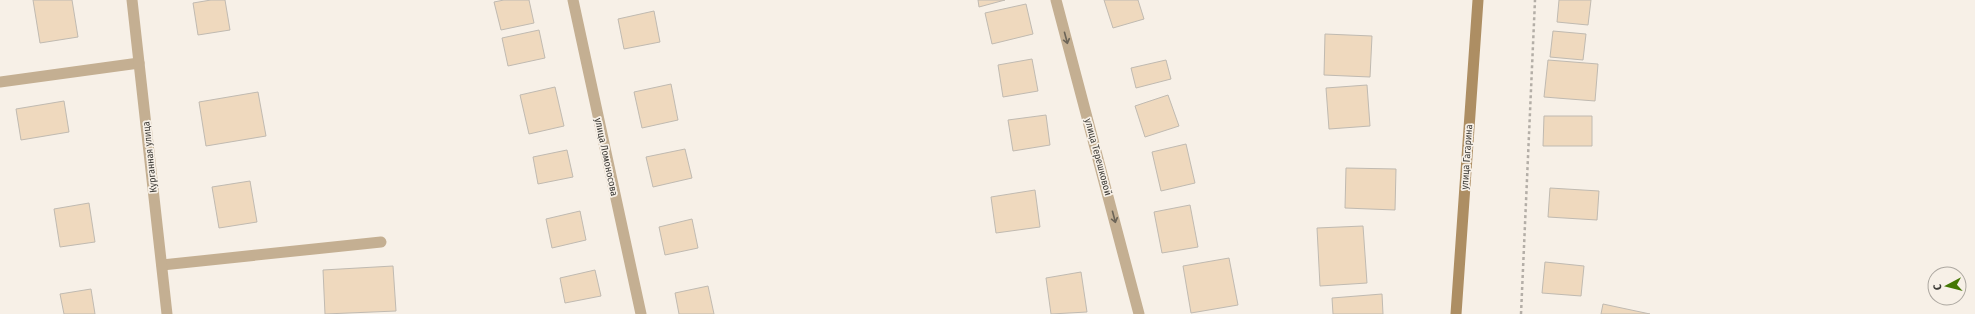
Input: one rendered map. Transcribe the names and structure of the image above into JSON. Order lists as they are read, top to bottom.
{
  "streets": {
    "main road": ["улица Гагарина"],
    "street": ["Курганная улица", "улица Ломоносова", "улица Терешковой"]
  },
  "one_way": ["улица Терешковой"],
  "north": "left"
}
